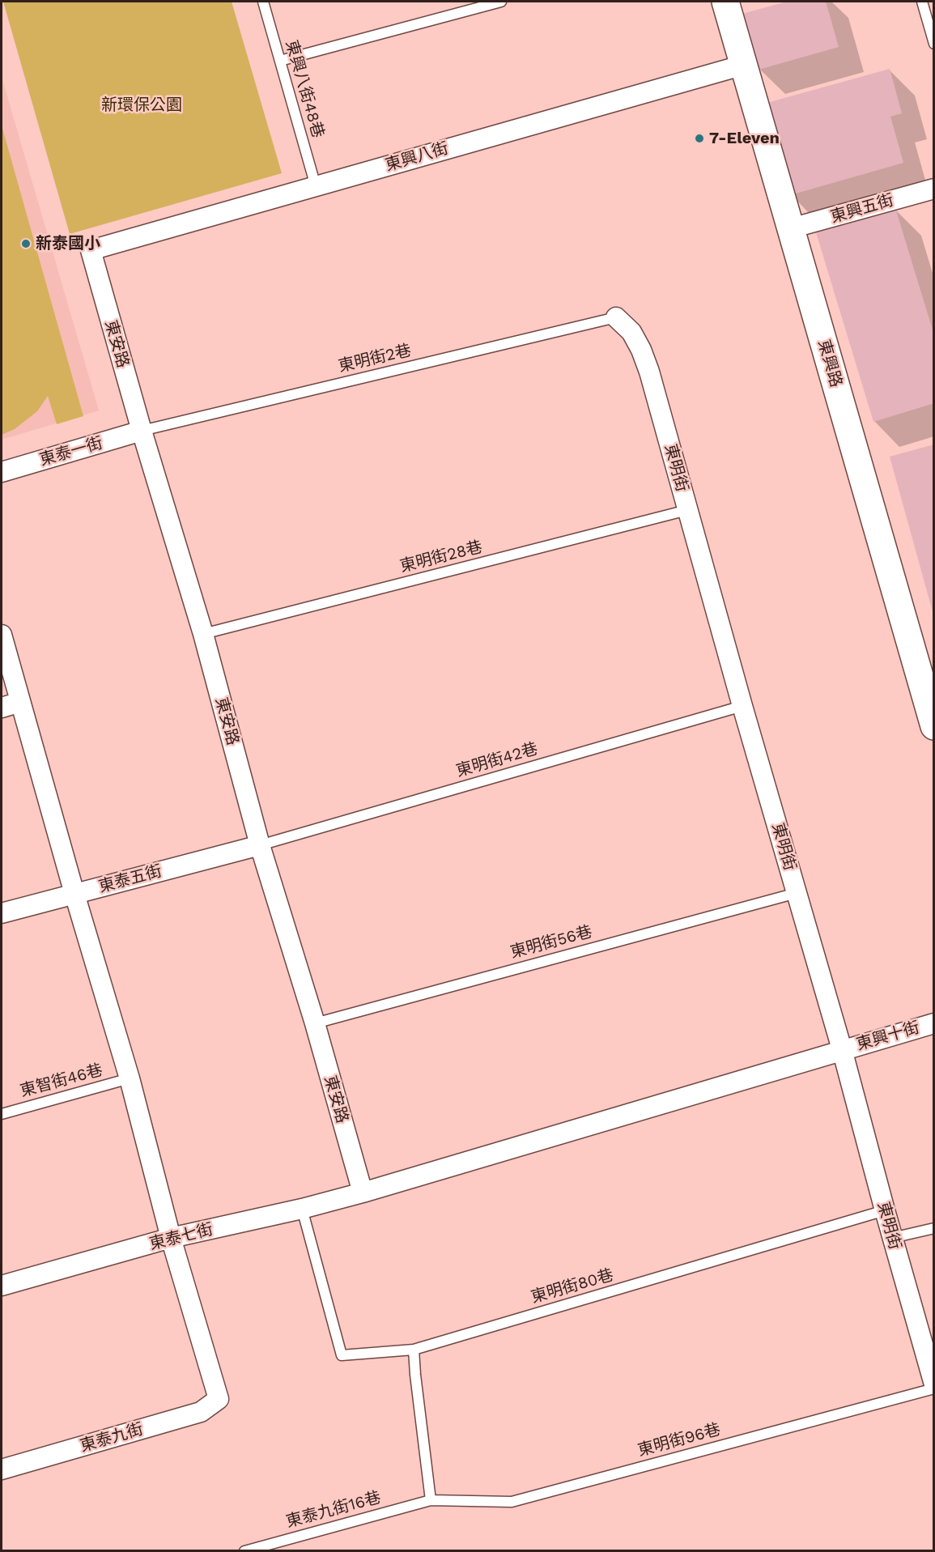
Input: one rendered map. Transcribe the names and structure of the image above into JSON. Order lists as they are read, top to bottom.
{
  "streets": {
    "street": [
      "東興八街",
      "東興五街",
      "東安路",
      "東興路",
      "東泰一街",
      "東明街",
      "東泰五街",
      "東興十街",
      "東泰七街",
      "東泰九街"
    ],
    "lane": [
      "東興八街48巷",
      "東明街2巷",
      "東明街28巷",
      "東明街42巷",
      "東明街56巷",
      "東智街46巷",
      "東明街80巷",
      "東明街96巷",
      "東泰九街16巷"
    ]
  },
  "crossings": [
    ["東興八街48巷", "東興八街"],
    ["東興八街", "東安路"],
    ["東興八街", "東興路"],
    ["東興五街", "東興路"],
    ["東安路", "東明街2巷"],
    ["東安路", "東泰一街"],
    ["東安路", "東明街28巷"],
    ["東安路", "東明街42巷"],
    ["東安路", "東泰五街"],
    ["東安路", "東明街56巷"],
    ["東安路", "東興十街"],
    ["東安路", "東泰七街"],
    ["東明街2巷", "東泰一街"],
    ["東明街2巷", "東明街"],
    ["東明街", "東明街28巷"],
    ["東明街", "東明街42巷"],
    ["東明街", "東明街56巷"],
    ["東明街", "東興十街"],
    ["東明街", "東明街80巷"],
    ["東明街", "東明街96巷"],
    ["東明街42巷", "東泰五街"],
    ["東興十街", "東泰七街"],
    ["東泰七街", "東明街80巷"],
    ["東泰七街", "東泰九街"],
    ["東明街96巷", "東泰九街16巷"]
  ],
  "parks": ["新環保公園"],
  "places": ["7-Eleven", "新泰國小"]
}
